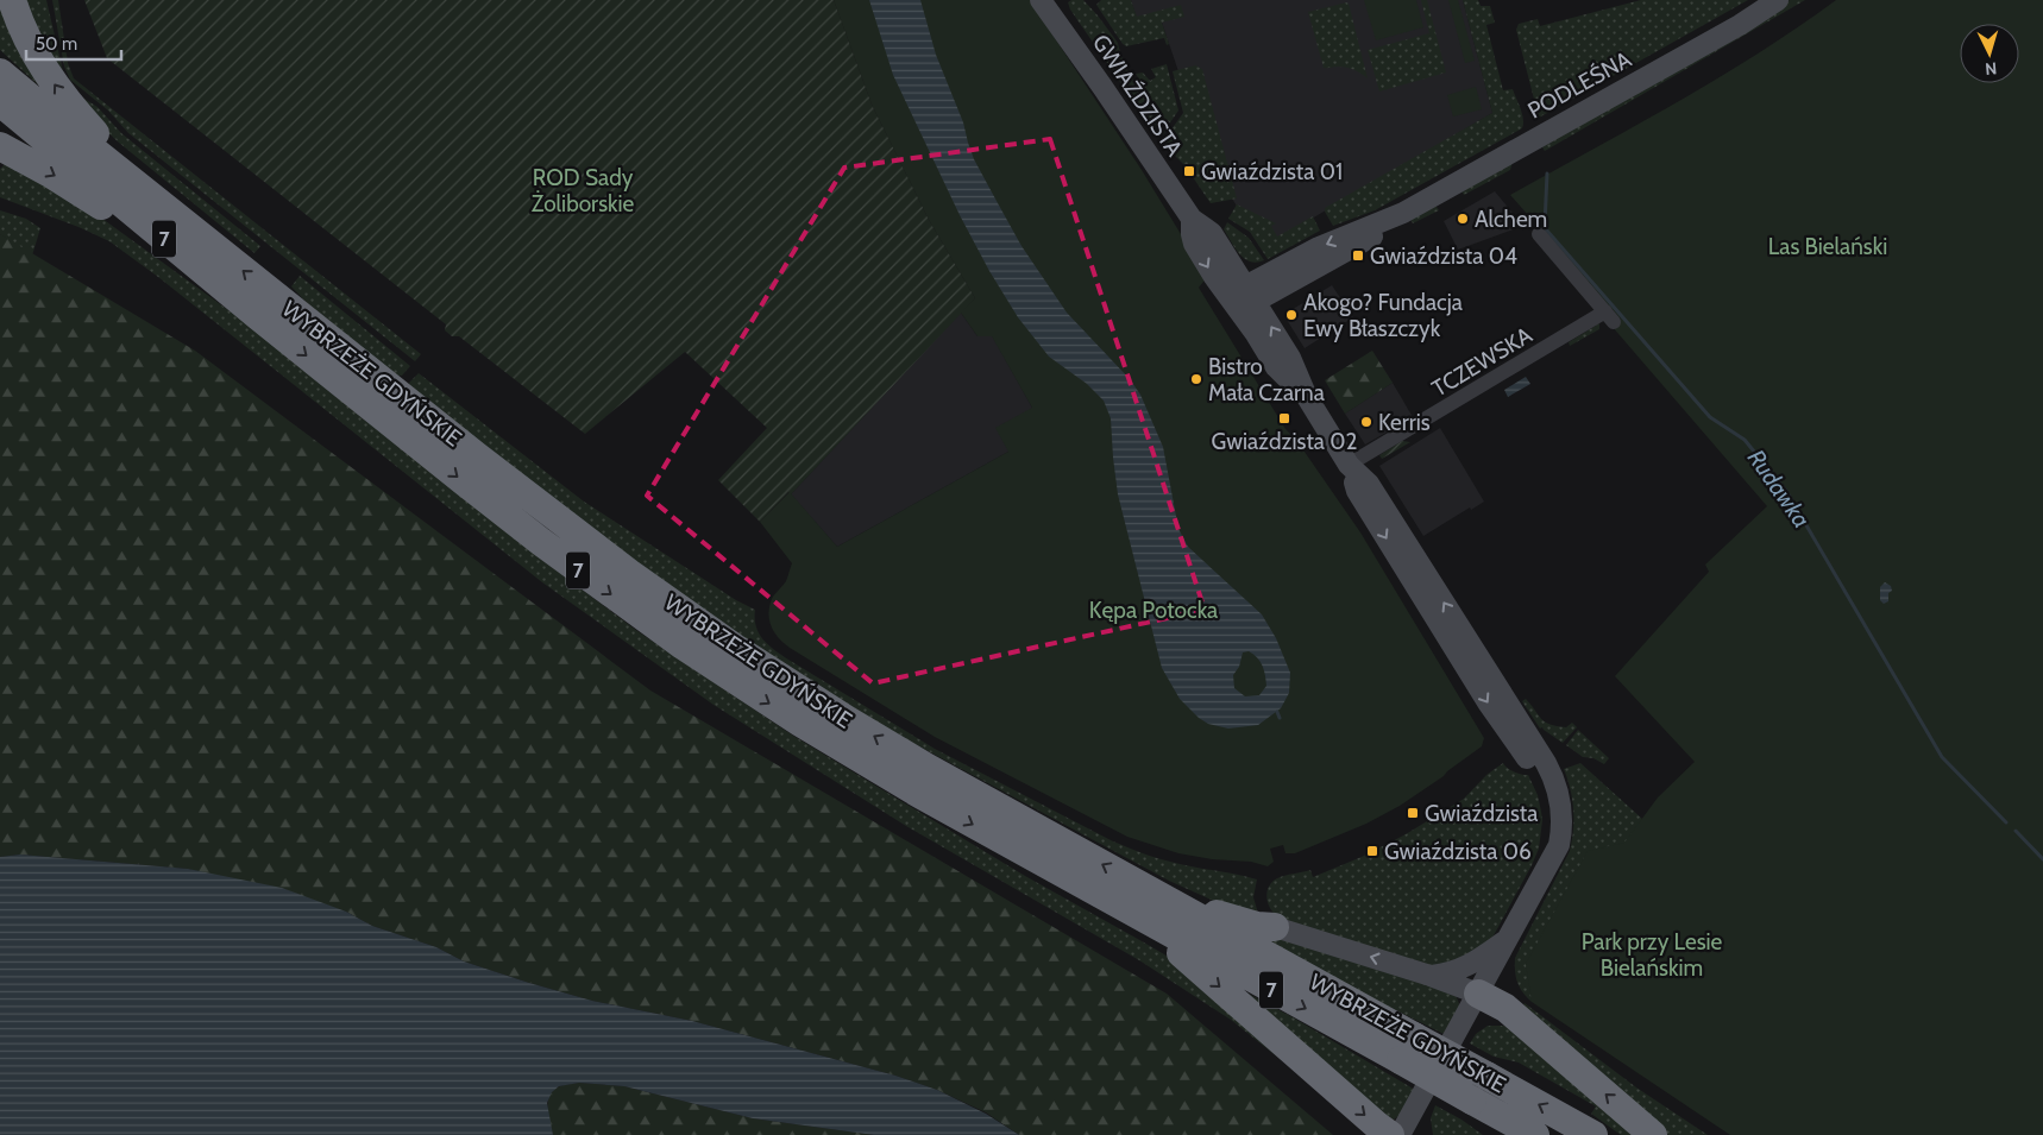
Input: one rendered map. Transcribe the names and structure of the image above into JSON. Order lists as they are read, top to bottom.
{
  "streets": {
    "highway": ["7", "WYBRZEŻE GDYŃSKIE"],
    "street": ["PODLEŚNA", "GWIAŹDZISTA", "TCZEWSKA"]
  },
  "crossings": [
    ["PODLEŚNA", "GWIAŹDZISTA"],
    ["GWIAŹDZISTA", "TCZEWSKA"],
    ["7", "WYBRZEŻE GDYŃSKIE"]
  ],
  "water": ["Rudawka"],
  "parks": [
    "ROD Sady Żoliborskie",
    "Las Bielański",
    "Kępa Potocka",
    "Park przy Lesie Bielańskim"
  ],
  "places": {
    "transit": [
      "Gwiaździsta 01",
      "Gwiaździsta 04",
      "Gwiaździsta 02",
      "Gwiaździsta",
      "Gwiaździsta 06"
    ],
    "other": [
      "Alchem",
      "Akogo? Fundacja Ewy Błaszczyk",
      "Bistro Mała Czarna",
      "Kerris"
    ]
  },
  "scale_bar": "50 m",
  "north": "bottom"
}
